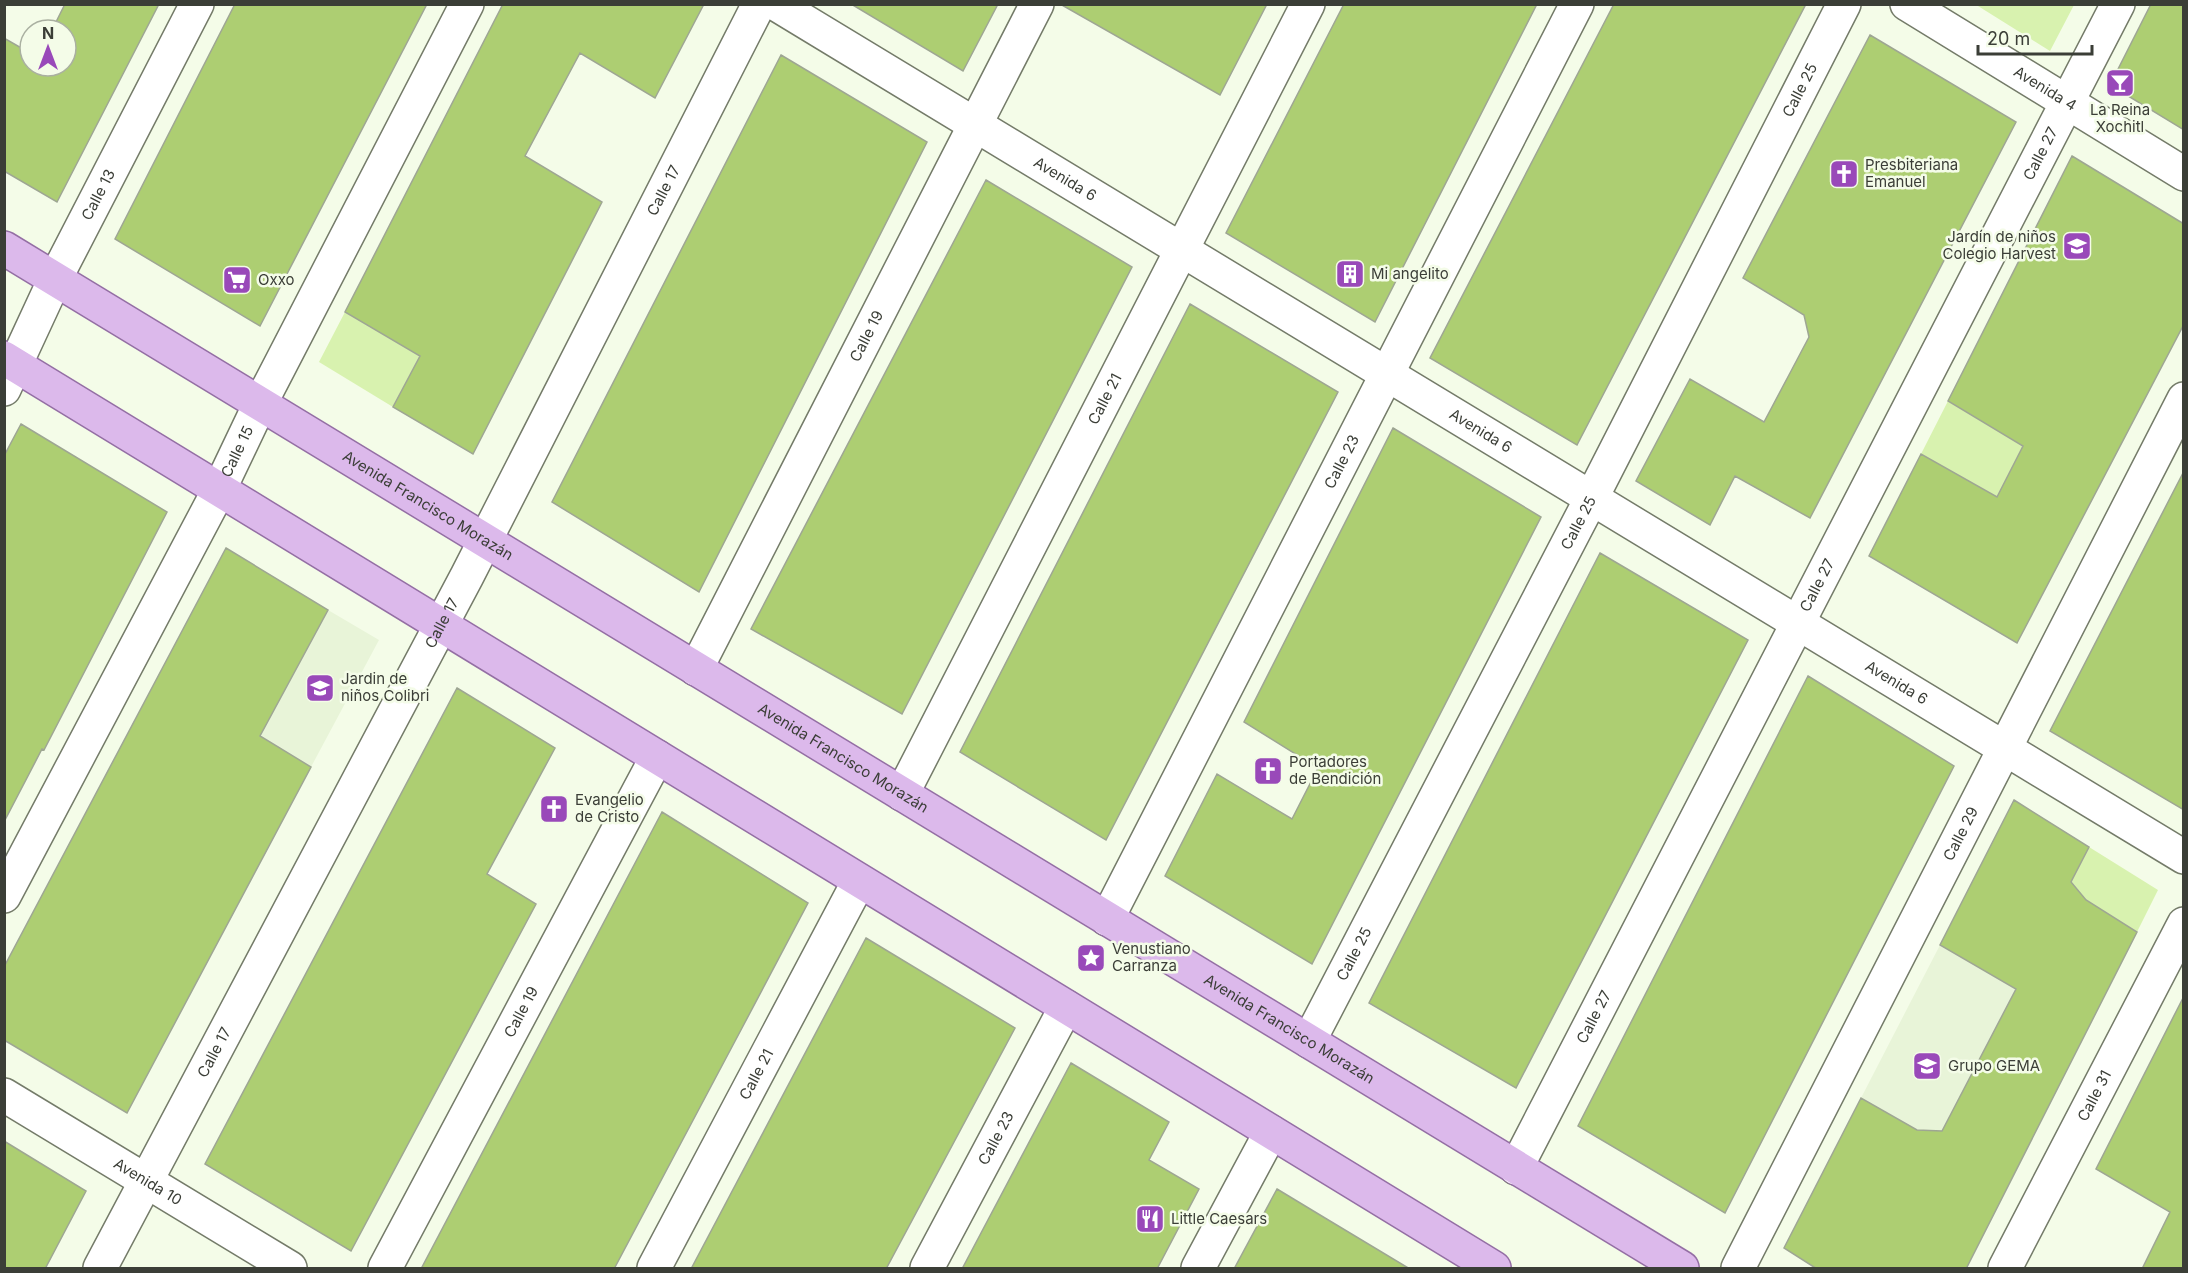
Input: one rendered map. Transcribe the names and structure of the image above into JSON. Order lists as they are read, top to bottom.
{
  "streets": {
    "main road": ["Avenida Francisco Morazán"],
    "street": [
      "Avenida 4",
      "Calle 25",
      "Calle 27",
      "Avenida 6",
      "Calle 17",
      "Calle 13",
      "Calle 19",
      "Calle 21",
      "Calle 15",
      "Calle 23",
      "Calle 29",
      "Calle 31",
      "Avenida 10"
    ]
  },
  "crossings": [
    ["Avenida 4", "Calle 27"],
    ["Calle 25", "Avenida 6"],
    ["Calle 25", "Avenida Francisco Morazán"],
    ["Calle 27", "Avenida 6"],
    ["Calle 27", "Avenida Francisco Morazán"],
    ["Avenida 6", "Calle 19"],
    ["Avenida 6", "Calle 21"],
    ["Avenida 6", "Calle 23"],
    ["Avenida 6", "Calle 29"],
    ["Calle 17", "Avenida Francisco Morazán"],
    ["Calle 17", "Avenida 10"],
    ["Calle 13", "Avenida Francisco Morazán"],
    ["Calle 19", "Avenida Francisco Morazán"],
    ["Calle 21", "Avenida Francisco Morazán"],
    ["Calle 15", "Avenida Francisco Morazán"],
    ["Calle 23", "Avenida Francisco Morazán"]
  ],
  "places": {
    "bar": ["La Reina Xochitl"],
    "church": ["Presbiteriana Emanuel", "Portadores de Bendición", "Evangelio de Cristo"],
    "school or university": ["Jardín de niños Colegio Harvest", "Jardin de niños Colibri", "Grupo GEMA"],
    "building": ["Mi angelito"],
    "supermarket": ["Oxxo"],
    "place": ["Venustiano Carranza"],
    "restaurant": ["Little Caesars"]
  },
  "scale_bar": "20 m",
  "north": "top"
}
